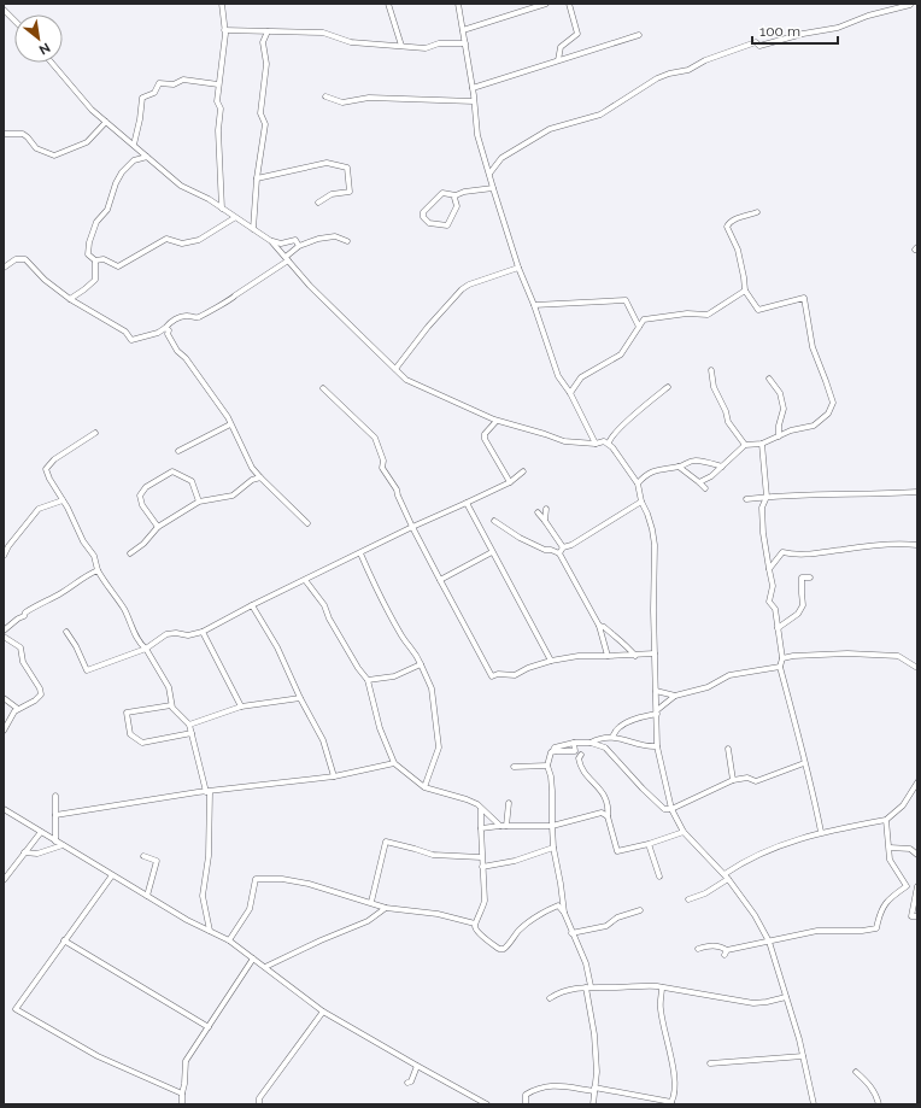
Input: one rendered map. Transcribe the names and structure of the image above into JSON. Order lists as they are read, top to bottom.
{
  "scale_bar": "100 m",
  "north": "bottom right"
}
